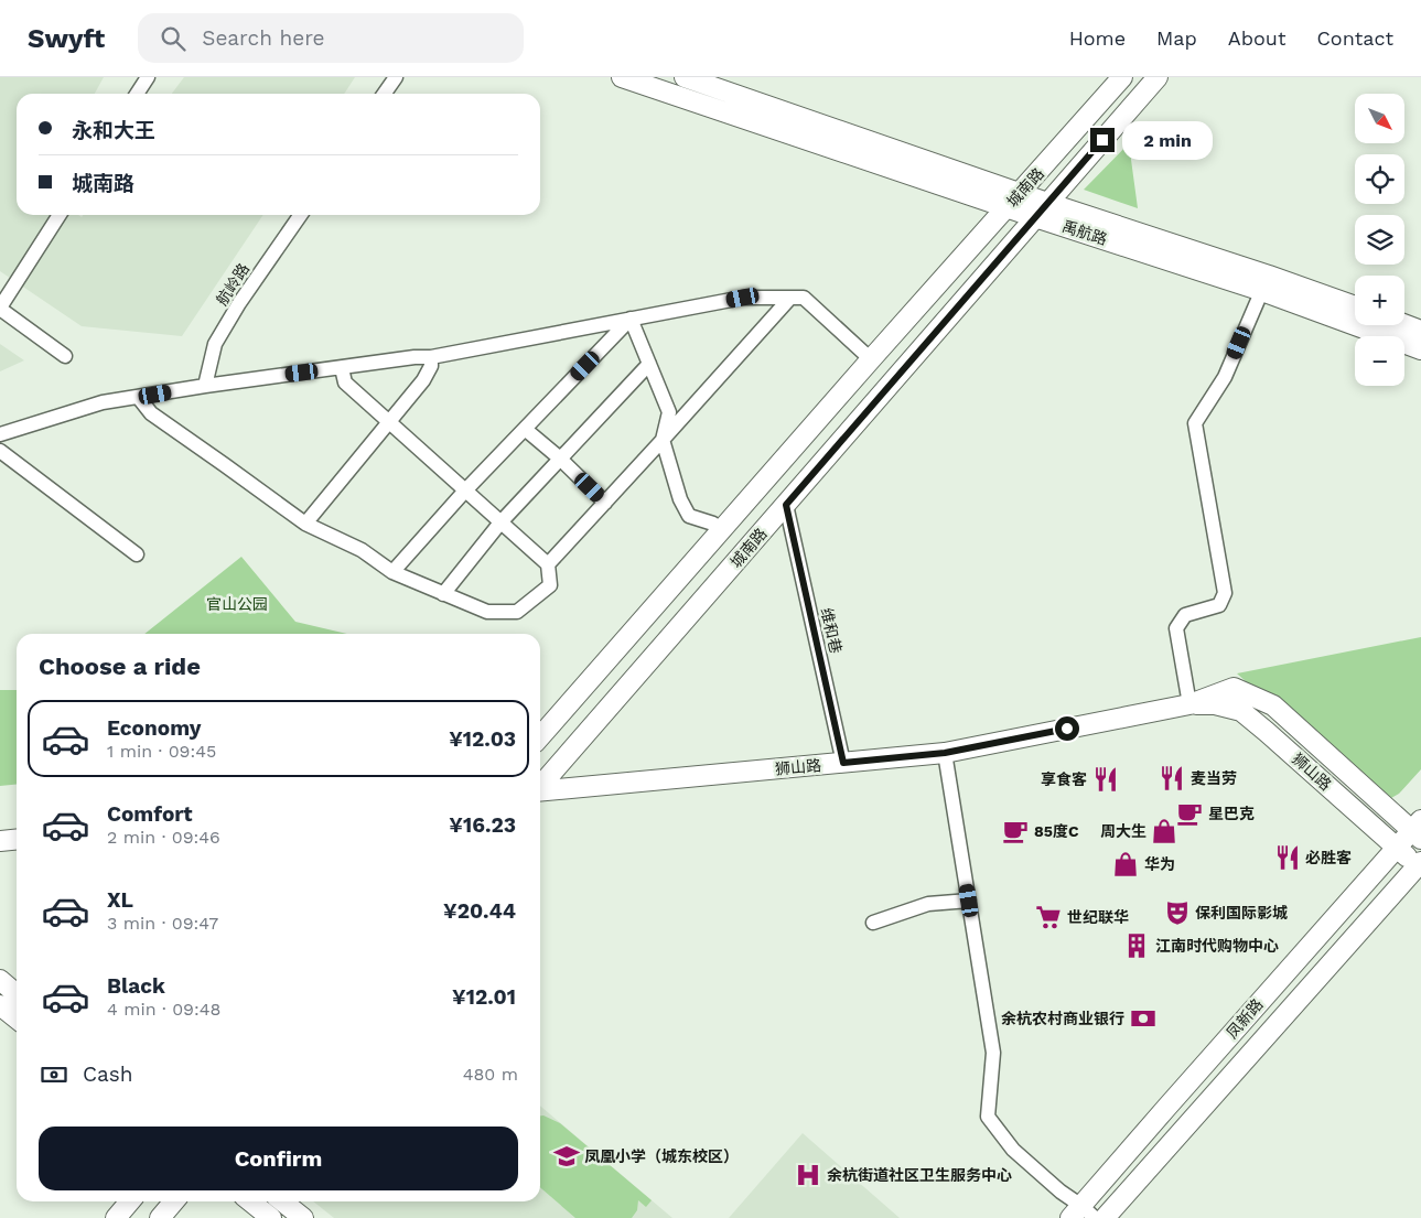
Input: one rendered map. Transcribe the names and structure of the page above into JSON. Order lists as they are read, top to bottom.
{
  "streets": {
    "main road": [
      "城南路",
      "禹航路",
      "狮山路",
      "凤新路"
    ],
    "street": ["航岭路", "维和巷"]
  },
  "crossings": [
    ["城南路", "禹航路"],
    ["城南路", "维和巷"],
    ["维和巷", "狮山路"],
    ["狮山路", "凤新路"]
  ],
  "parks": ["官山公园"],
  "places": {
    "restaurant": ["麦当劳", "享食客", "必胜客"],
    "cafe": ["星巴克", "85度C"],
    "shop": ["周大生", "华为"],
    "theatre": ["保利国际影城"],
    "supermarket": ["世纪联华"],
    "building": ["江南时代购物中心"],
    "bank": ["余杭农村商业银行"],
    "school or university": ["凤凰小学（城东校区）"],
    "hospital": ["余杭街道社区卫生服务中心"]
  },
  "north": "bottom right",
  "page": {
    "header": "Swyft",
    "search": "Search here",
    "nav": [
      "Home",
      "Map",
      "About",
      "Contact"
    ],
    "map_buttons": ["+", "−"],
    "banner": ["永和大王", "城南路"],
    "bubble": "2 min",
    "heading": "Choose a ride",
    "list": [
      {
        "name": "Economy",
        "note": "1 min · 09:45",
        "value": "¥12.03"
      },
      {
        "name": "Comfort",
        "note": "2 min · 09:46",
        "value": "¥16.23"
      },
      {
        "name": "XL",
        "note": "3 min · 09:47",
        "value": "¥20.44"
      },
      {
        "name": "Black",
        "note": "4 min · 09:48",
        "value": "¥12.01"
      }
    ],
    "pay": ["Cash", "480 m"],
    "buttons": "Confirm"
  }
}
